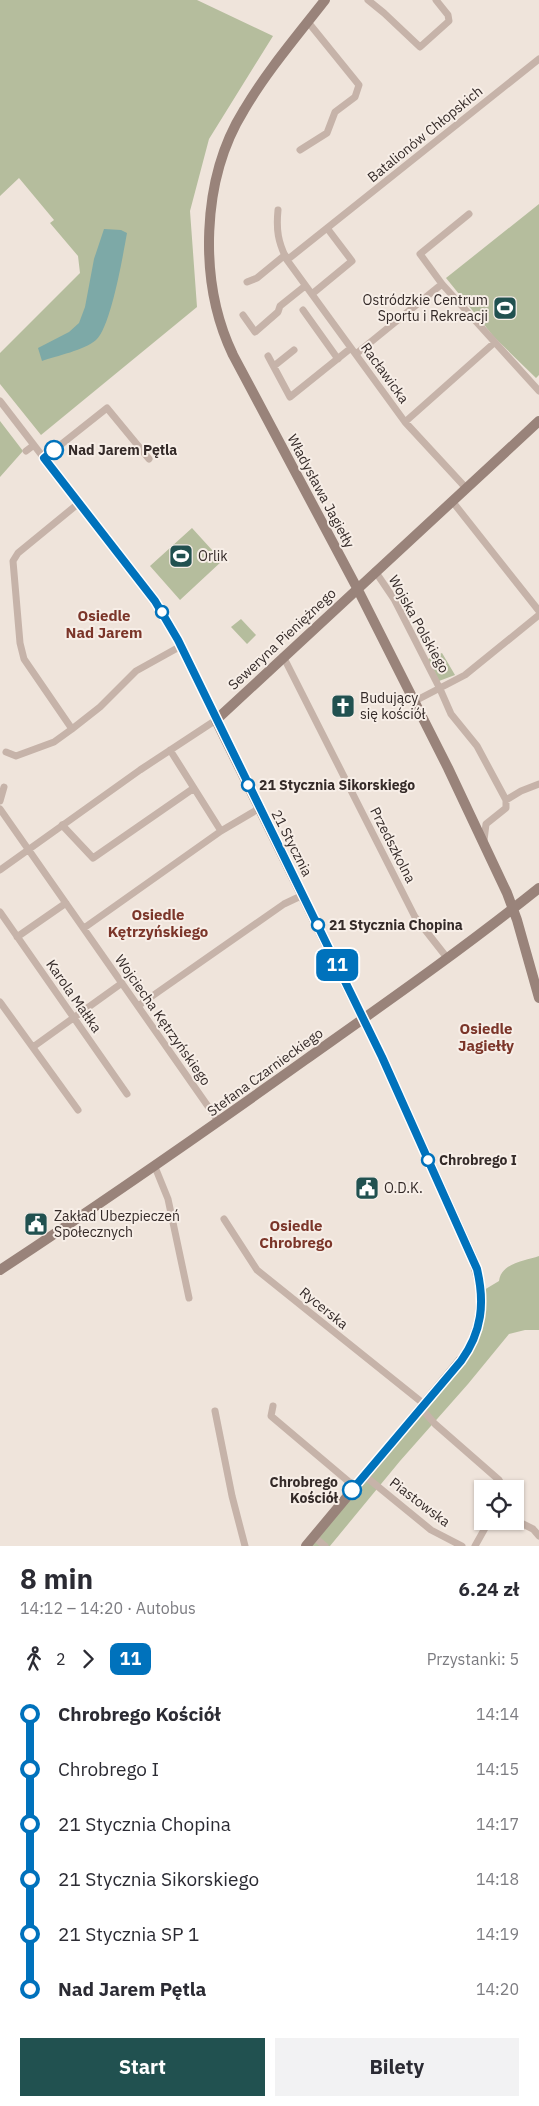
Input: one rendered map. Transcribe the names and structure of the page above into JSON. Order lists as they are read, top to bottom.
{
  "streets": {
    "street": [
      "Batalionów Chłopskich",
      "Racławicka",
      "Władysława Jagiełły",
      "Wojska Polskiego",
      "Seweryna Pieniężnego",
      "21 Stycznia",
      "Przedszkolna",
      "Karola Małłka",
      "Wojciecha Kętrzyńskiego",
      "Stefana Czarnieckiego",
      "Rycerska",
      "Piastowska"
    ]
  },
  "crossings": [
    ["Batalionów Chłopskich", "Racławicka"],
    ["Racławicka", "Seweryna Pieniężnego"],
    ["Władysława Jagiełły", "Wojska Polskiego"],
    ["Władysława Jagiełły", "Seweryna Pieniężnego"],
    ["Władysława Jagiełły", "Stefana Czarnieckiego"],
    ["Wojska Polskiego", "Seweryna Pieniężnego"],
    ["Seweryna Pieniężnego", "21 Stycznia"],
    ["Seweryna Pieniężnego", "Przedszkolna"],
    ["Seweryna Pieniężnego", "Wojciecha Kętrzyńskiego"],
    ["21 Stycznia", "Stefana Czarnieckiego"],
    ["21 Stycznia", "Rycerska"],
    ["21 Stycznia", "Piastowska"],
    ["Przedszkolna", "Stefana Czarnieckiego"],
    ["Wojciecha Kętrzyńskiego", "Stefana Czarnieckiego"]
  ],
  "districts": [
    "Osiedle Nad Jarem",
    "Osiedle Kętrzyńskiego",
    "Osiedle Jagiełły",
    "Osiedle Chrobrego"
  ],
  "places": {
    "sports": ["Ostródzkie Centrum Sportu i Rekreacji", "Orlik"],
    "other": [
      "Nad Jarem Pętla",
      "21 Stycznia Sikorskiego",
      "21 Stycznia Chopina",
      "Chrobrego I",
      "Chrobrego Kościół"
    ],
    "church": ["Budujący się kościół"],
    "public building": ["O.D.K.", "Zakład Ubezpieczeń Społecznych"]
  },
  "lines": ["bus line 11"],
  "page": {
    "on_map": "11",
    "heading": ["8 min", "14:12 – 14:20 · Autobus", "6.24 zł"],
    "legs": ["2", "11", "Przystanki: 5"],
    "list": [
      {
        "name": "Chrobrego Kościół",
        "value": "14:14"
      },
      {
        "name": "Chrobrego I",
        "value": "14:15"
      },
      {
        "name": "21 Stycznia Chopina",
        "value": "14:17"
      },
      {
        "name": "21 Stycznia Sikorskiego",
        "value": "14:18"
      },
      {
        "name": "21 Stycznia SP 1",
        "value": "14:19"
      },
      {
        "name": "Nad Jarem Pętla",
        "value": "14:20"
      }
    ],
    "buttons": ["Start", "Bilety"]
  }
}
